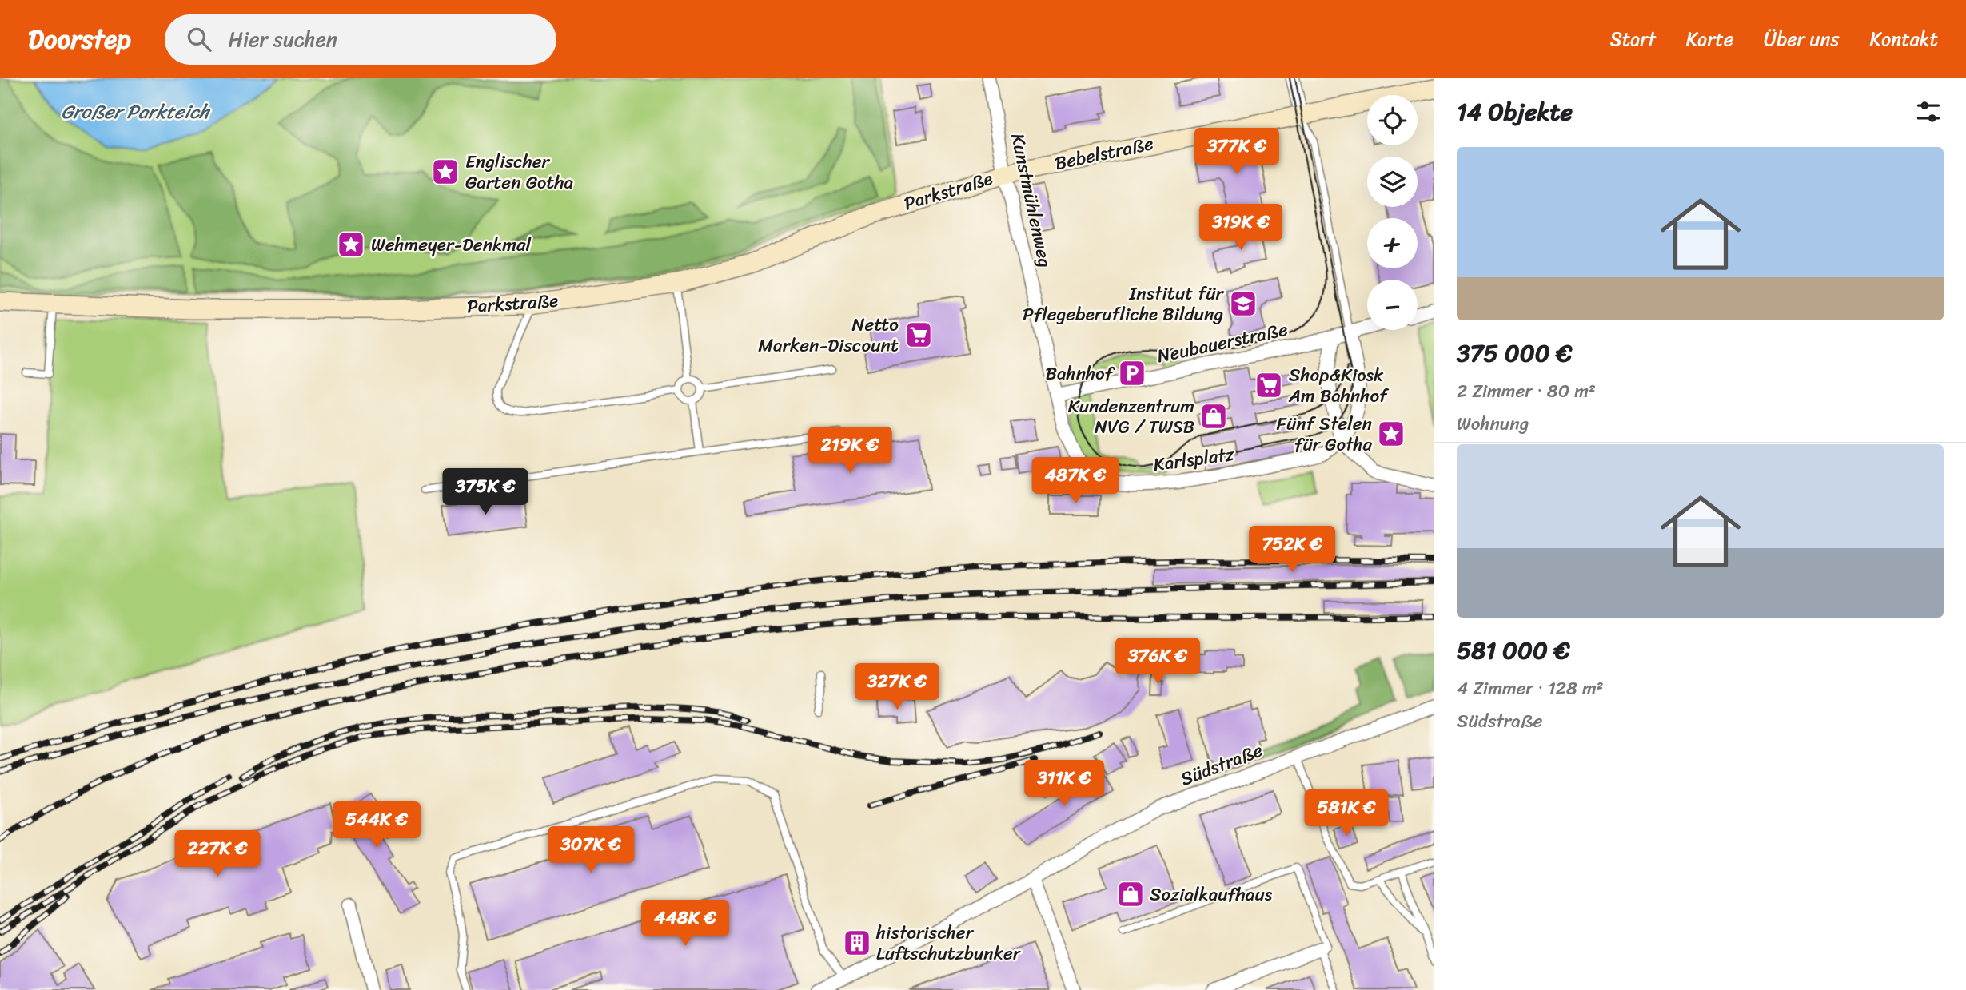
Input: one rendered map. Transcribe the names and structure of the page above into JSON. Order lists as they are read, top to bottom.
{
  "streets": {
    "street": [
      "Bebelstraße",
      "Parkstraße",
      "Kunstmühlenweg",
      "Neubauerstraße",
      "Karlsplatz",
      "Südstraße"
    ]
  },
  "crossings": [
    ["Bebelstraße", "Parkstraße"],
    ["Bebelstraße", "Kunstmühlenweg"],
    ["Parkstraße", "Kunstmühlenweg"],
    ["Kunstmühlenweg", "Neubauerstraße"],
    ["Kunstmühlenweg", "Karlsplatz"],
    ["Neubauerstraße", "Karlsplatz"]
  ],
  "water": ["Großer Parkteich"],
  "places": {
    "place": ["Englischer Garten Gotha", "Wehmeyer-Denkmal", "Fünf Stelen für Gotha"],
    "school or university": ["Institut für Pflegeberufliche Bildung"],
    "supermarket": ["Netto Marken-Discount", "Shop&Kiosk Am Bahnhof"],
    "parking": ["Bahnhof"],
    "shop": ["Kundenzentrum NVG / TWSB", "Sozialkaufhaus"],
    "building": ["historischer Luftschutzbunker"]
  },
  "page": {
    "header": "Doorstep",
    "search": "Hier suchen",
    "nav": [
      "Start",
      "Karte",
      "Über uns",
      "Kontakt"
    ],
    "heading": "14 Objekte",
    "map_buttons": ["+", "−"],
    "price": [
      "377K €",
      "319K €",
      "219K €",
      "487K €",
      "375K €",
      "752K €",
      "376K €",
      "327K €",
      "311K €",
      "581K €",
      "544K €",
      "307K €",
      "227K €",
      "448K €"
    ],
    "list": [
      {
        "name": "375 000 €",
        "note": "2 Zimmer · 80 m² · Wohnung"
      },
      {
        "name": "581 000 €",
        "note": "4 Zimmer · 128 m² · Südstraße"
      }
    ]
  }
}
